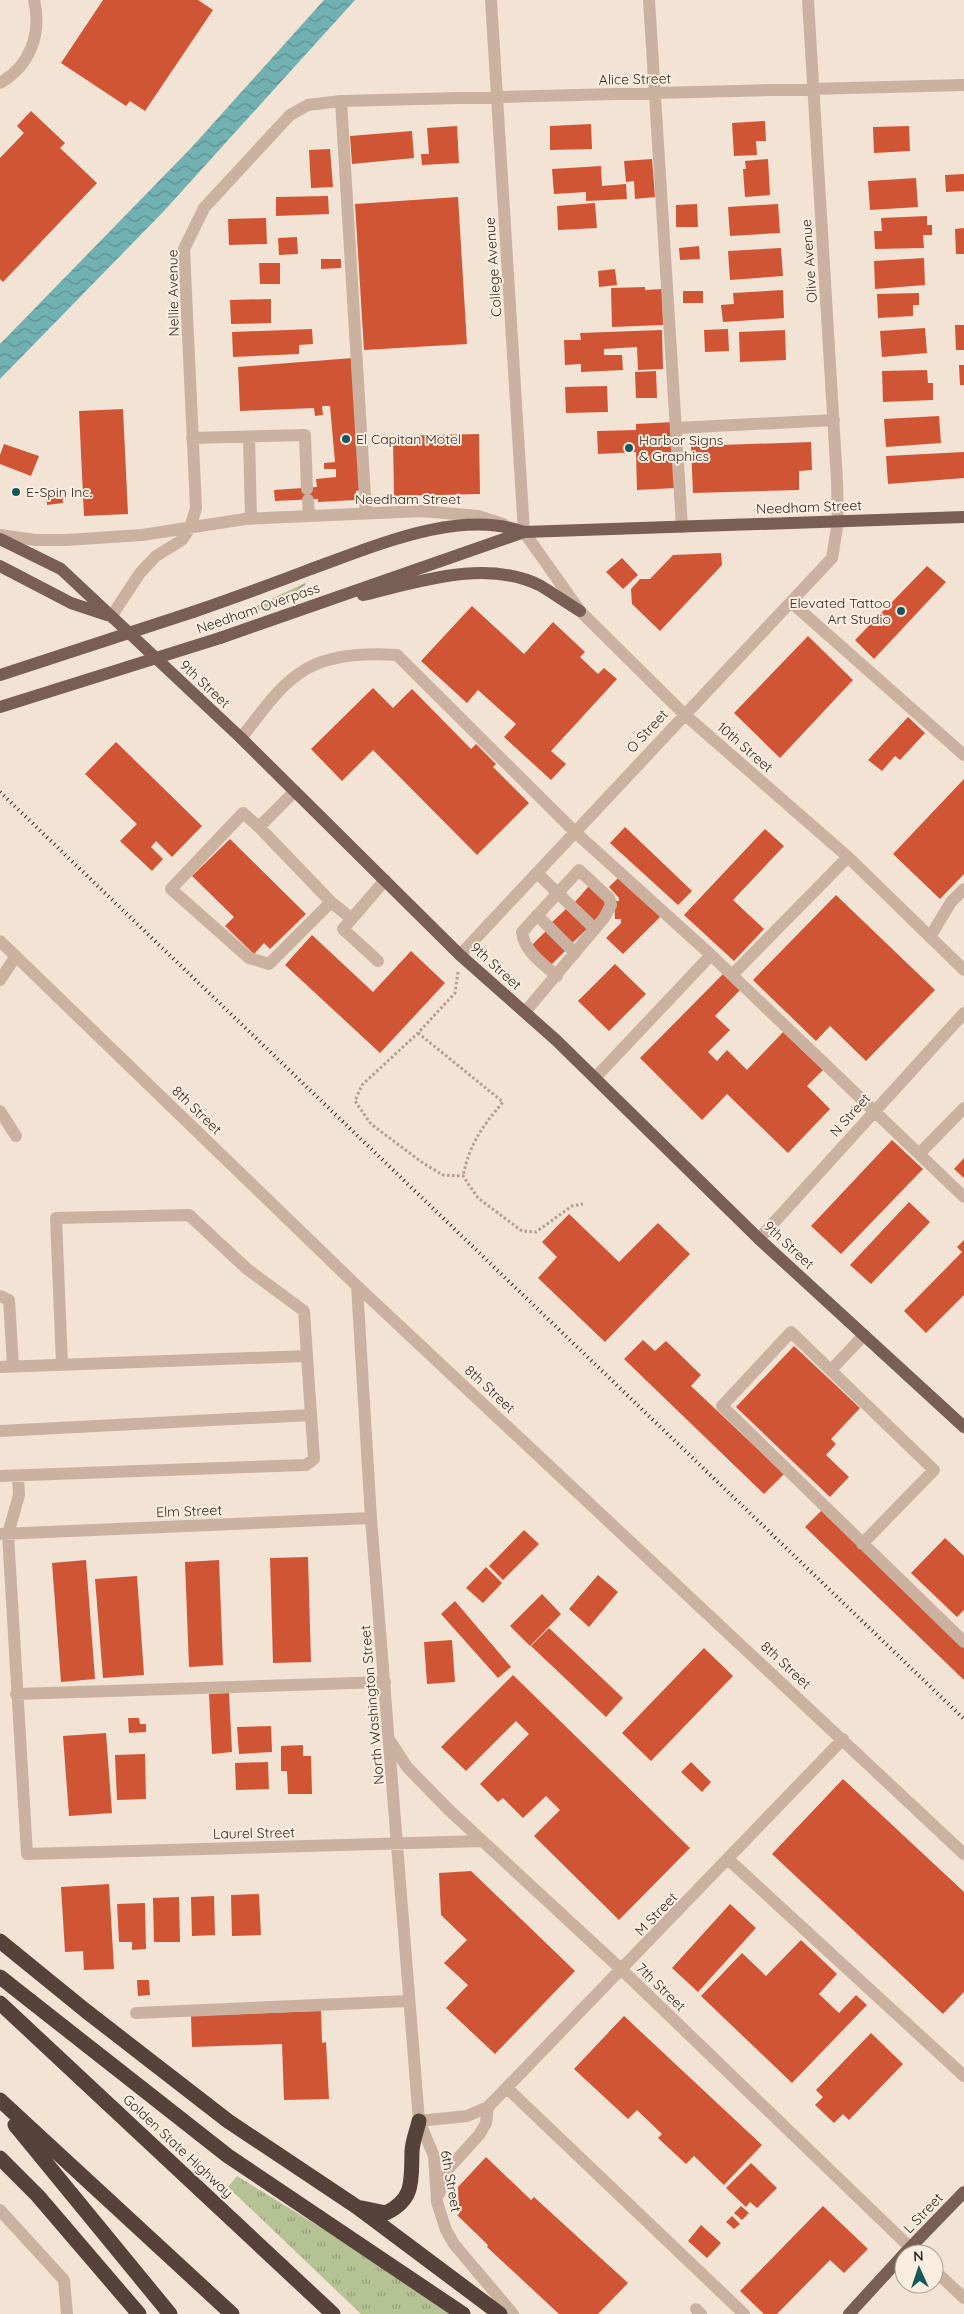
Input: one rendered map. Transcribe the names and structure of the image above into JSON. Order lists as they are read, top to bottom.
{
  "streets": {
    "highway": ["Golden State Highway"],
    "main road": [
      "Needham Street",
      "Needham Overpass",
      "9th Street",
      "L Street"
    ],
    "street": [
      "Alice Street",
      "Olive Avenue",
      "College Avenue",
      "Nellie Avenue",
      "O Street",
      "10th Street",
      "8th Street",
      "N Street",
      "Elm Street",
      "North Washington Street",
      "Laurel Street",
      "M Street",
      "7th Street",
      "6th Street"
    ]
  },
  "crossings": [
    ["Alice Street", "Olive Avenue"],
    ["Alice Street", "College Avenue"],
    ["Alice Street", "Nellie Avenue"],
    ["Olive Avenue", "Needham Street"],
    ["Olive Avenue", "O Street"],
    ["College Avenue", "Needham Street"],
    ["College Avenue", "Needham Overpass"],
    ["College Avenue", "10th Street"],
    ["Nellie Avenue", "Needham Street"],
    ["Needham Street", "Needham Overpass"],
    ["Needham Street", "9th Street"],
    ["Needham Street", "O Street"],
    ["Needham Street", "10th Street"],
    ["Needham Overpass", "10th Street"],
    ["9th Street", "O Street"],
    ["9th Street", "N Street"],
    ["O Street", "10th Street"],
    ["8th Street", "North Washington Street"],
    ["8th Street", "M Street"],
    ["Elm Street", "North Washington Street"],
    ["North Washington Street", "Laurel Street"],
    ["North Washington Street", "M Street"],
    ["North Washington Street", "7th Street"],
    ["North Washington Street", "6th Street"],
    ["Laurel Street", "7th Street"],
    ["M Street", "7th Street"],
    ["M Street", "6th Street"]
  ],
  "places": [
    "El Capitan Motel",
    "Harbor Signs & Graphics",
    "E-Spin Inc.",
    "Elevated Tattoo Art Studio"
  ],
  "north": "top"
}
